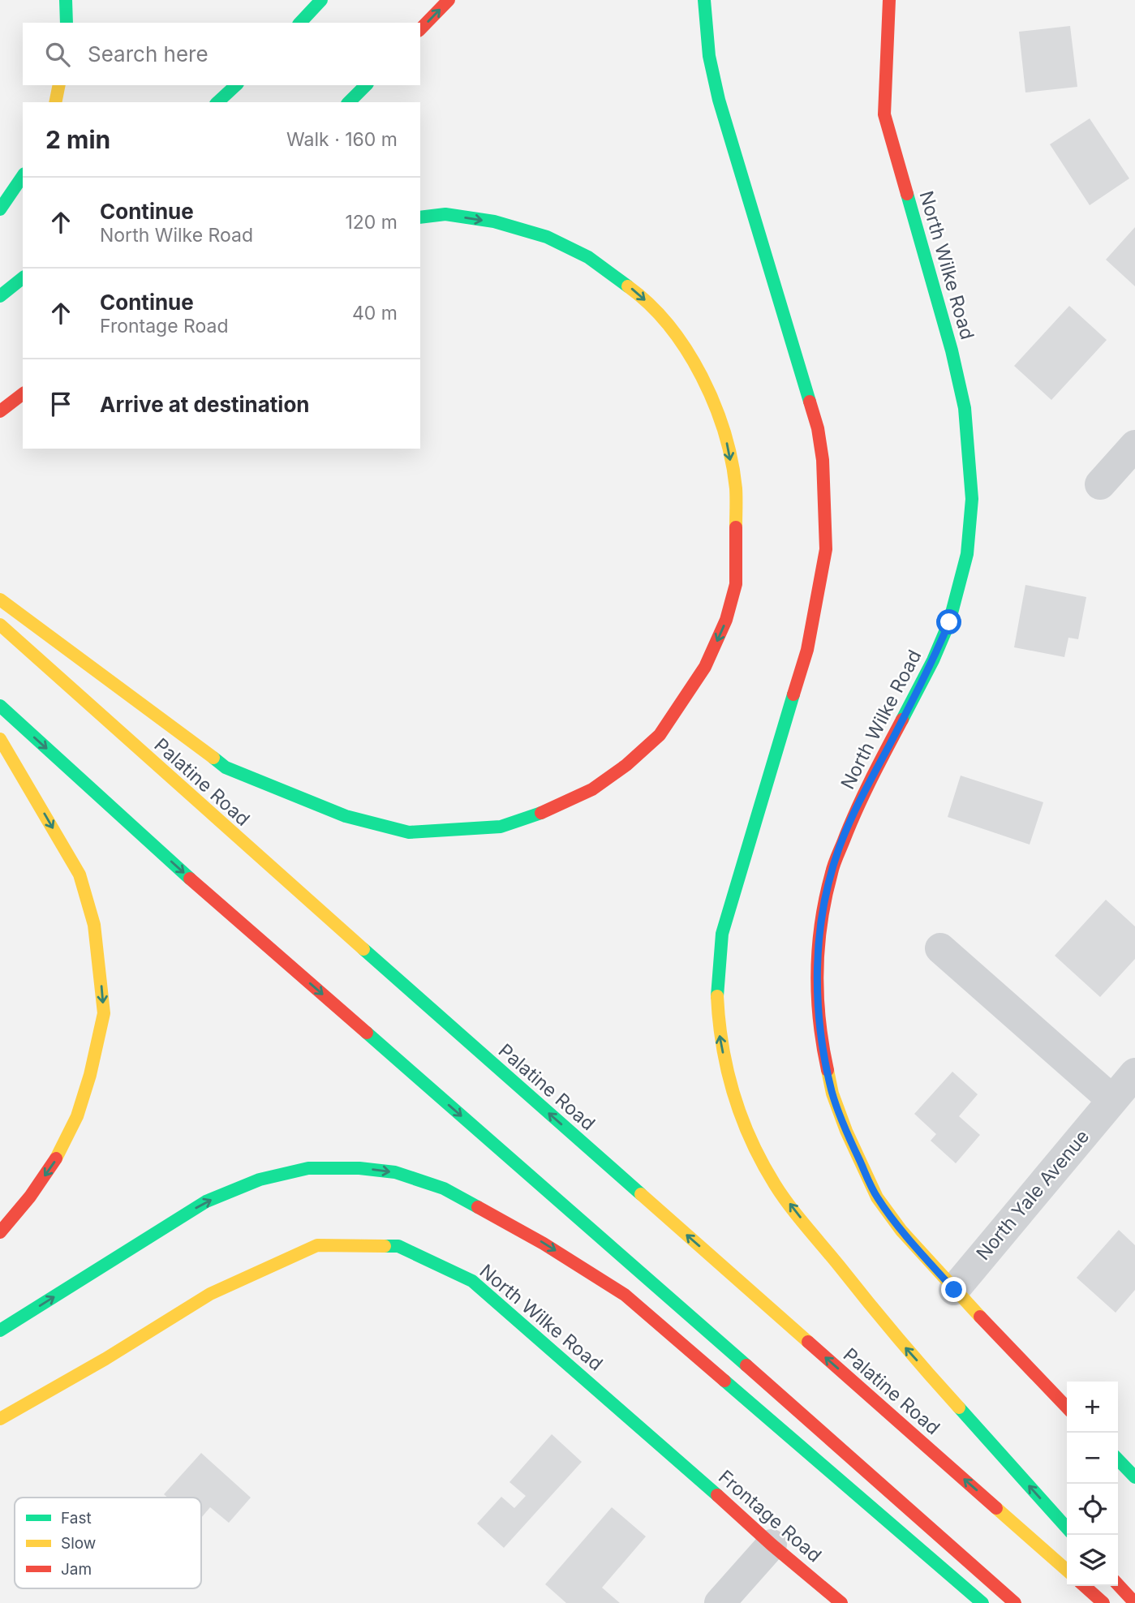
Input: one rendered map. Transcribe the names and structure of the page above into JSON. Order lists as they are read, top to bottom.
{
  "streets": {
    "main road": ["North Wilke Road", "Palatine Road", "Frontage Road"],
    "street": ["North Yale Avenue"]
  },
  "crossings": [
    ["North Wilke Road", "North Yale Avenue"],
    ["North Wilke Road", "Frontage Road"]
  ],
  "legend": ["Fast", "Slow", "Jam"],
  "page": {
    "search": "Search here",
    "heading": ["2 min", "Walk · 160 m"],
    "list": [
      ["Continue", "North Wilke Road", "120 m"],
      ["Continue", "Frontage Road", "40 m"],
      "Arrive at destination"
    ],
    "map_buttons": ["+", "−"]
  }
}
